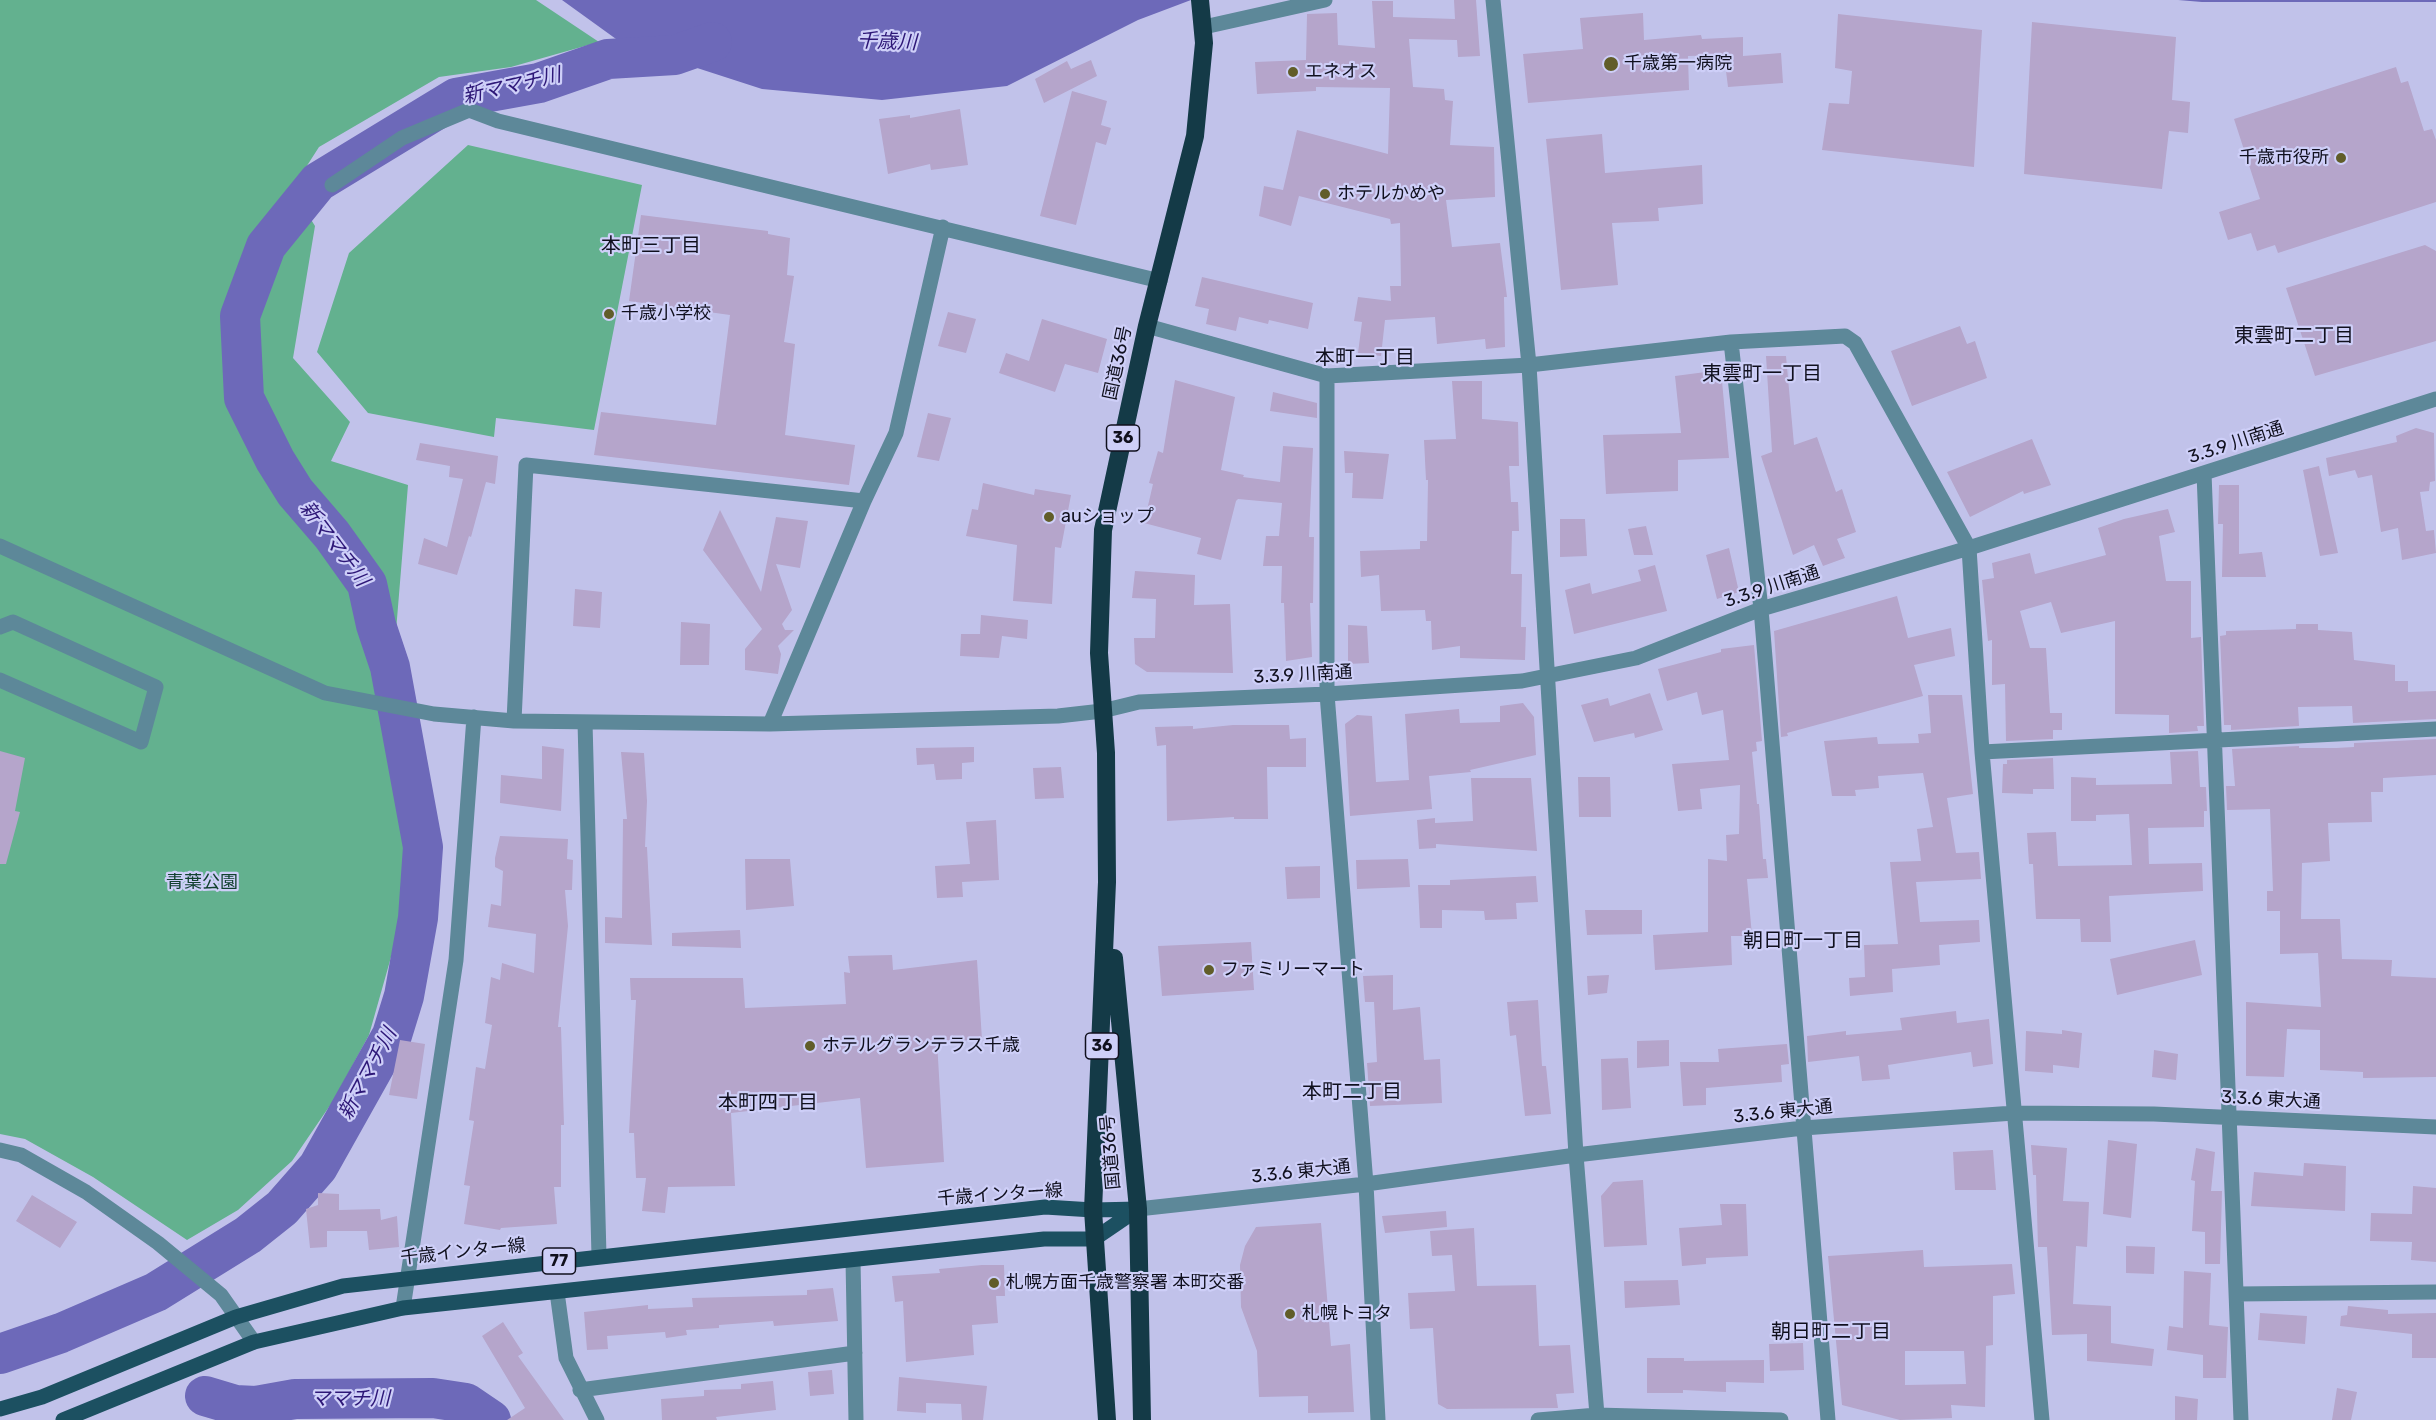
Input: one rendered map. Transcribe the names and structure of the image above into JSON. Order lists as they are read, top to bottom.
{
  "streets": {
    "highway": ["国道36号", "36"],
    "main road": ["千歳インター線", "77"],
    "street": ["3.3.9 川南通", "3.3.6 東大通"]
  },
  "crossings": [
    ["国道36号", "3.3.9 川南通"],
    ["国道36号", "3.3.6 東大通"],
    ["国道36号", "千歳インター線"],
    ["国道36号", "77"],
    ["3.3.6 東大通", "千歳インター線"]
  ],
  "districts": [
    "本町三丁目",
    "東雲町二丁目",
    "本町一丁目",
    "東雲町一丁目",
    "朝日町一丁目",
    "本町二丁目",
    "本町四丁目",
    "朝日町二丁目"
  ],
  "water": ["千歳川", "新ママチ川", "ママチ川"],
  "parks": ["青葉公園"],
  "places": [
    "千歳第一病院",
    "エネオス",
    "千歳市役所",
    "ホテルかめや",
    "千歳小学校",
    "auショップ",
    "ファミリーマート",
    "ホテルグランテラス千歳",
    "札幌方面千歳警察署 本町交番",
    "札幌トヨタ"
  ]
}
